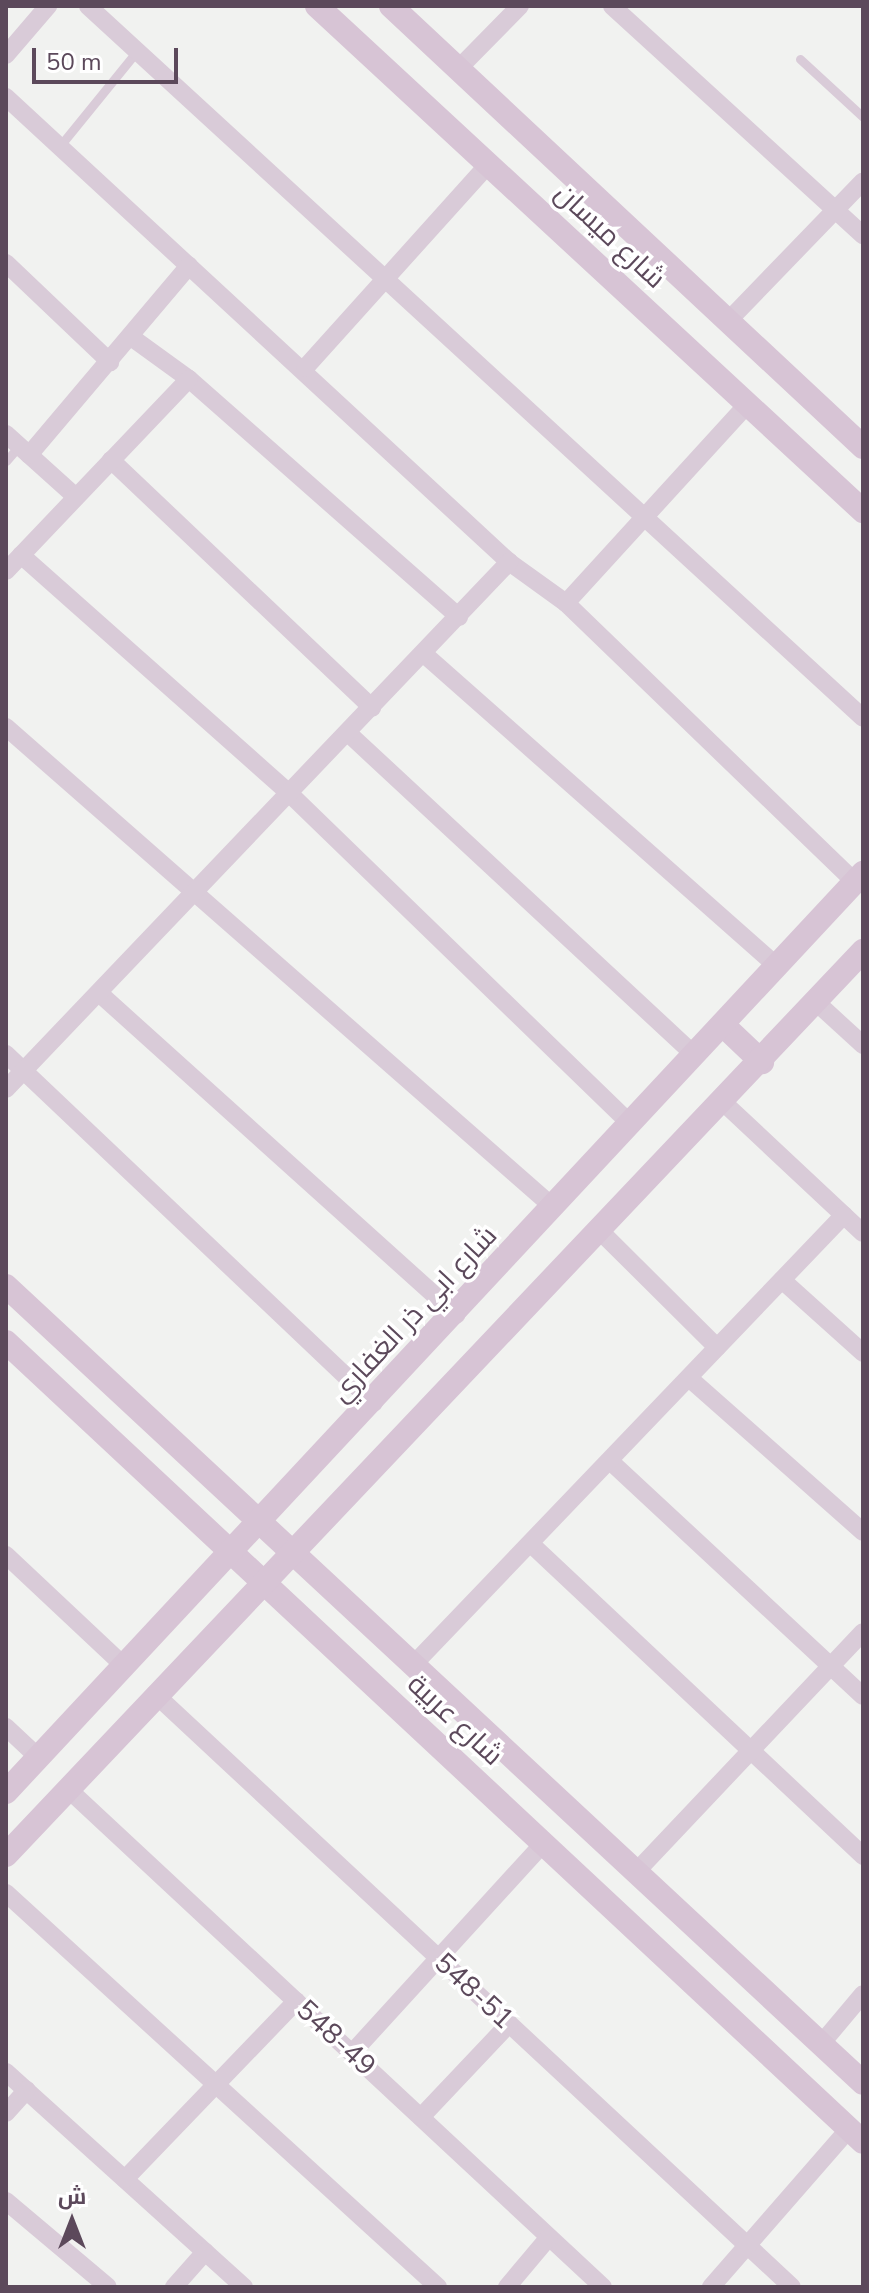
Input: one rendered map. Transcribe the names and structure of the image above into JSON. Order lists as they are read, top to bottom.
{
  "streets": {
    "main road": ["شارع ميسان", "شارع ابي ذر الغفاري", "شارع عربية"],
    "street": ["548-51", "548-49"]
  },
  "crossings": [
    ["شارع ابي ذر الغفاري", "شارع عربية"]
  ],
  "scale_bar": "50 m",
  "north": "top"
}
